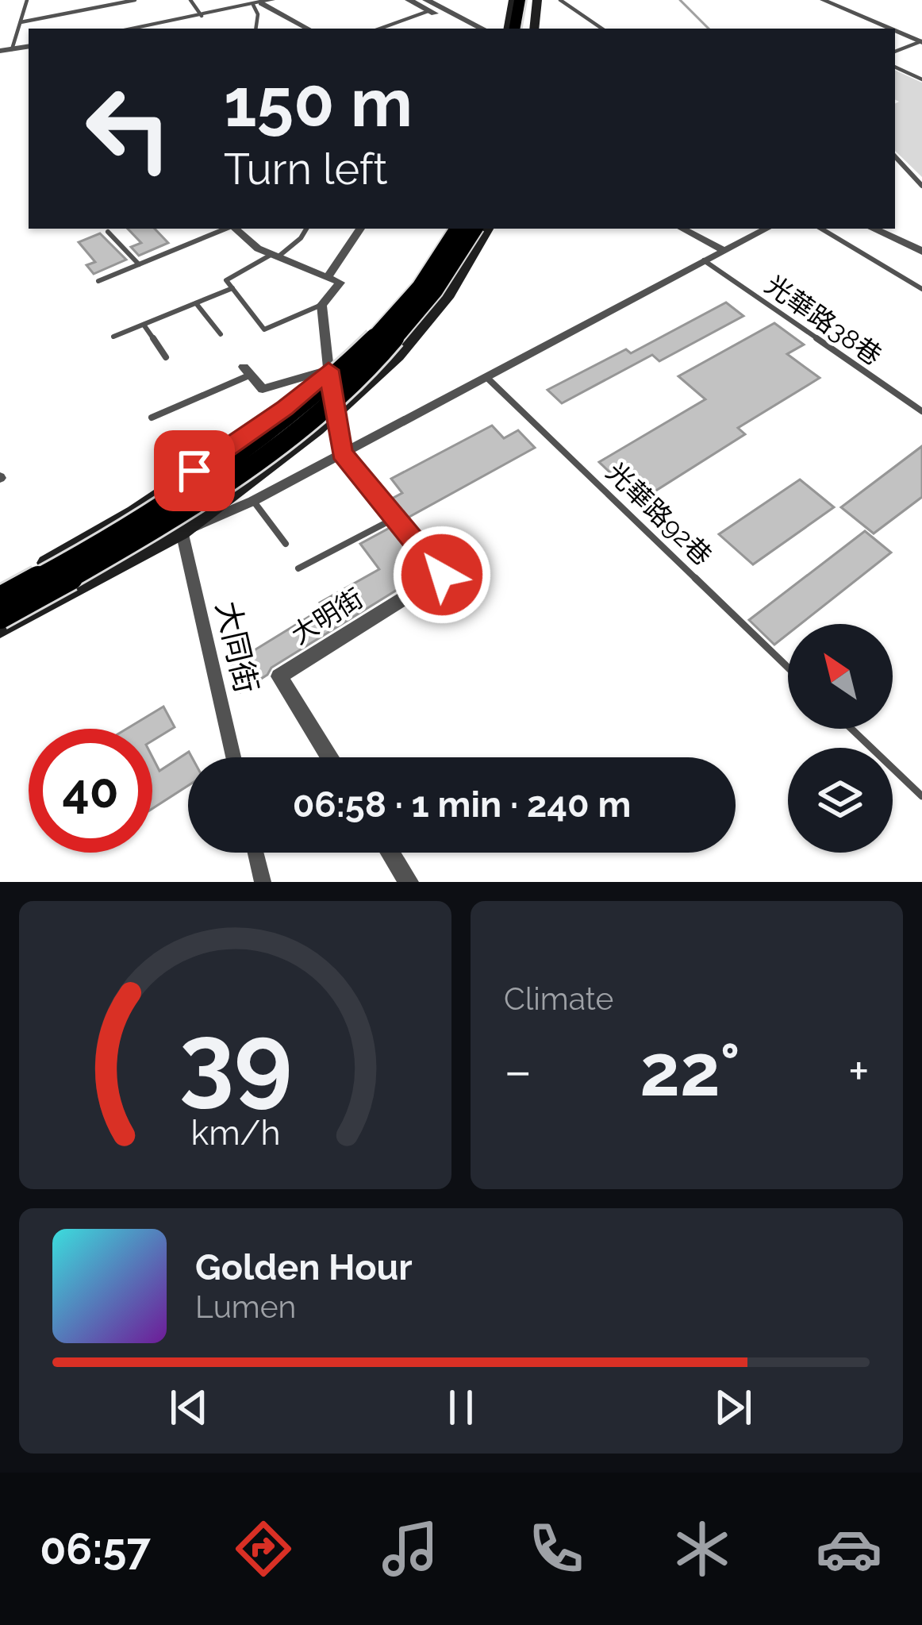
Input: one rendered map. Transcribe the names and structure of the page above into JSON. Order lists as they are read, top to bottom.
{
  "streets": {
    "street": ["大明街", "大同街"],
    "lane": ["光華路38巷", "光華路92巷"]
  },
  "north": "top left",
  "page": {
    "turn": ["150 m", "Turn left"],
    "limit": "40",
    "trip": "06:58 · 1 min · 240 m",
    "tile": "Climate",
    "heat": ["−", "22°", "+"],
    "song": ["Golden Hour", "Lumen"],
    "tabs": "06:57",
    "gauge": ["39", "km/h"]
  }
}
